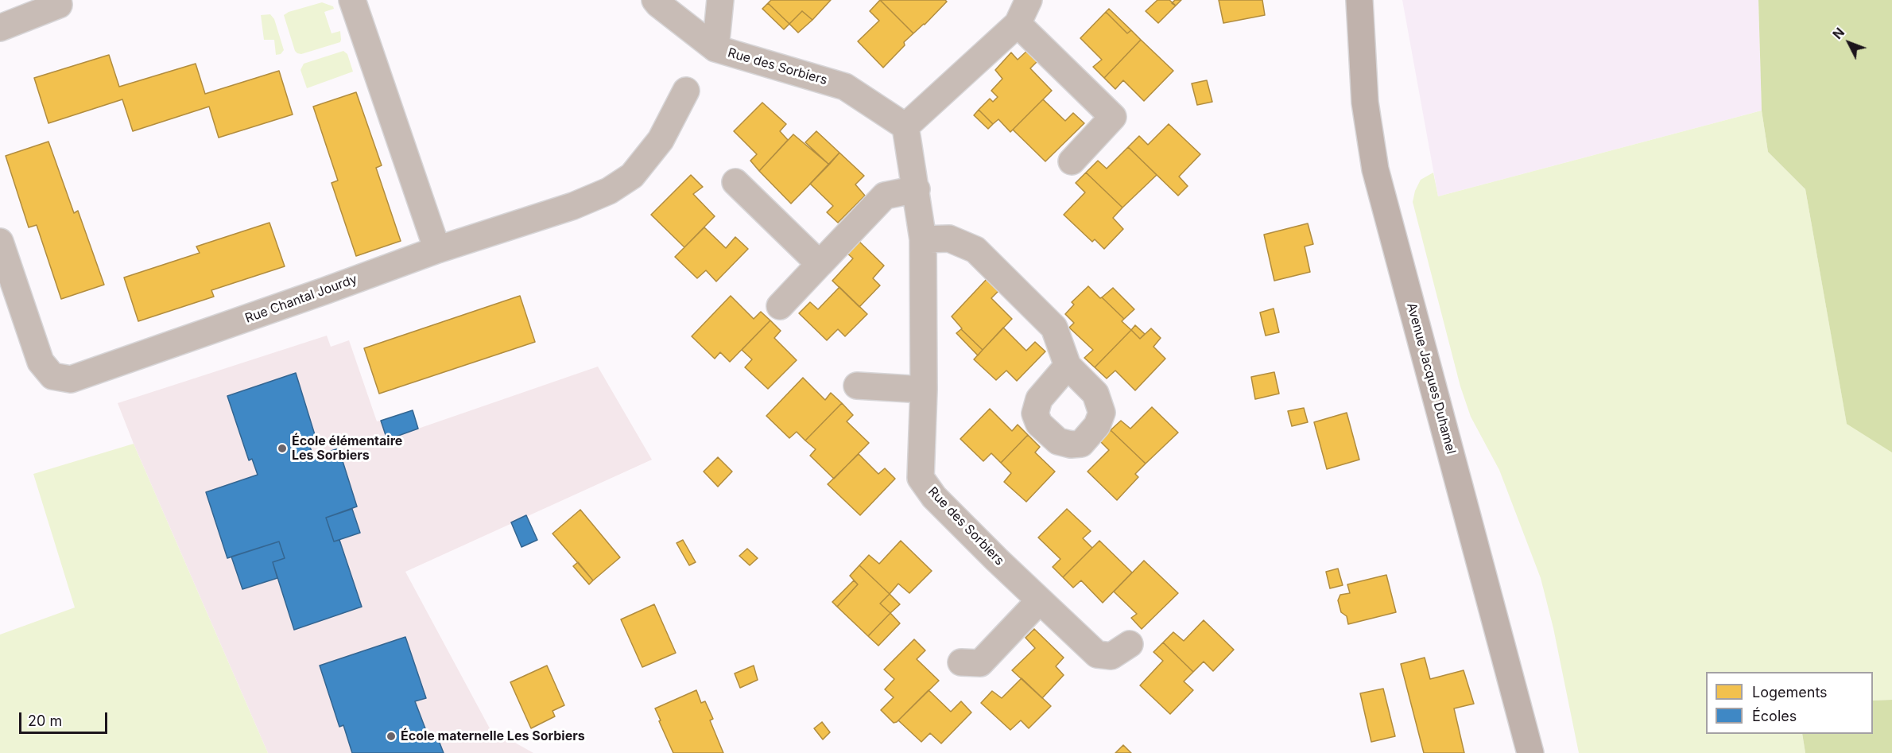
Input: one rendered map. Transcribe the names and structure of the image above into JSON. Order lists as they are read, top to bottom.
{
  "streets": {
    "main road": ["Avenue Jacques Duhamel"],
    "street": ["Rue des Sorbiers", "Rue Chantal Jourdy"]
  },
  "places": ["École élémentaire Les Sorbiers", "École maternelle Les Sorbiers"],
  "legend": ["Logements", "Écoles"],
  "scale_bar": "20 m",
  "north": "top left"
}
